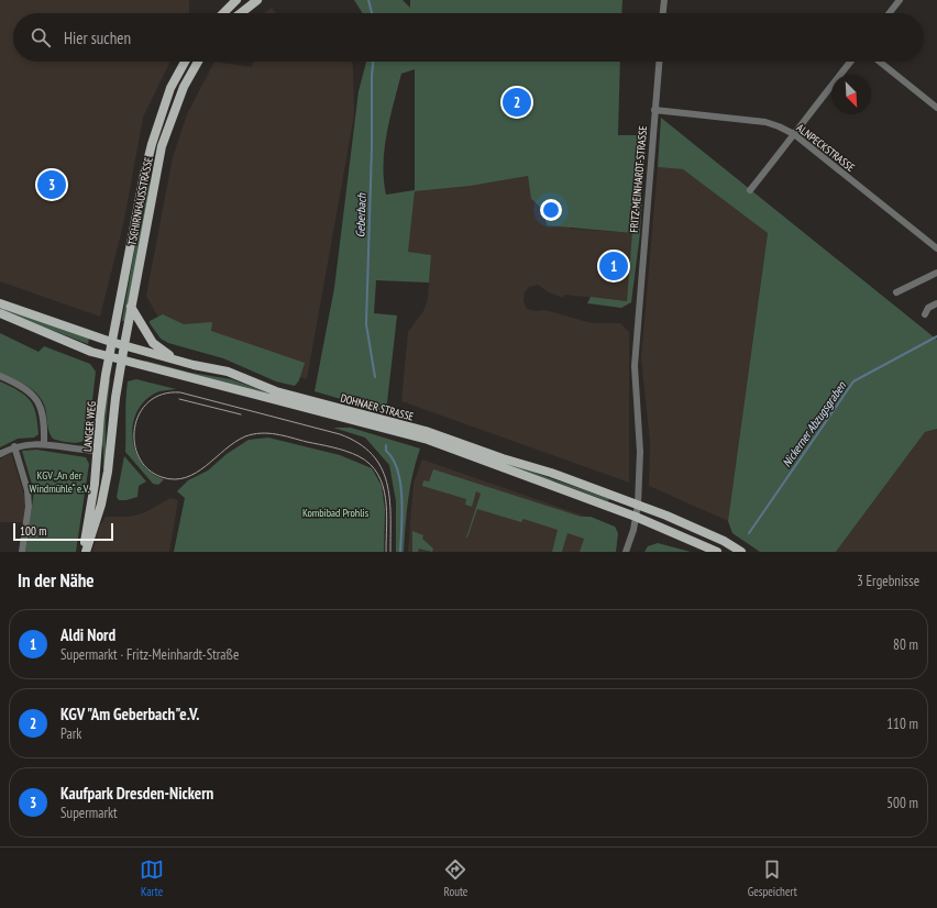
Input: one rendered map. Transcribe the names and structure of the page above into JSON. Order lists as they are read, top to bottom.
{
  "streets": {
    "main road": ["TSCHIRNHAUSSTRASSE", "DOHNAER STRASSE", "LANGER WEG"],
    "street": ["ALNPECKSTRASSE", "FRITZ-MEINHARDT-STRASSE"]
  },
  "crossings": [
    ["ALNPECKSTRASSE", "FRITZ-MEINHARDT-STRASSE"],
    ["FRITZ-MEINHARDT-STRASSE", "DOHNAER STRASSE"],
    ["TSCHIRNHAUSSTRASSE", "DOHNAER STRASSE"],
    ["TSCHIRNHAUSSTRASSE", "LANGER WEG"],
    ["DOHNAER STRASSE", "LANGER WEG"]
  ],
  "water": ["Geberbach", "Nickerner Abzugsgraben"],
  "parks": ["KGV „An der Windmühle“ e.V.", "Kombibad Prohlis"],
  "scale_bar": "100 m",
  "north": "bottom right",
  "page": {
    "search": "Hier suchen",
    "pins": ["2", "3", "1"],
    "scale": "100 m",
    "heading": ["In der Nähe", "3 Ergebnisse"],
    "list": [
      {
        "mark": "1",
        "name": "Aldi Nord",
        "note": "Supermarkt · Fritz-Meinhardt-Straße",
        "value": "80 m"
      },
      {
        "mark": "2",
        "name": "KGV \"Am Geberbach\"e.V.",
        "note": "Park",
        "value": "110 m"
      },
      {
        "mark": "3",
        "name": "Kaufpark Dresden-Nickern",
        "note": "Supermarkt",
        "value": "500 m"
      }
    ],
    "nav": ["Karte", "Route", "Gespeichert"]
  }
}
